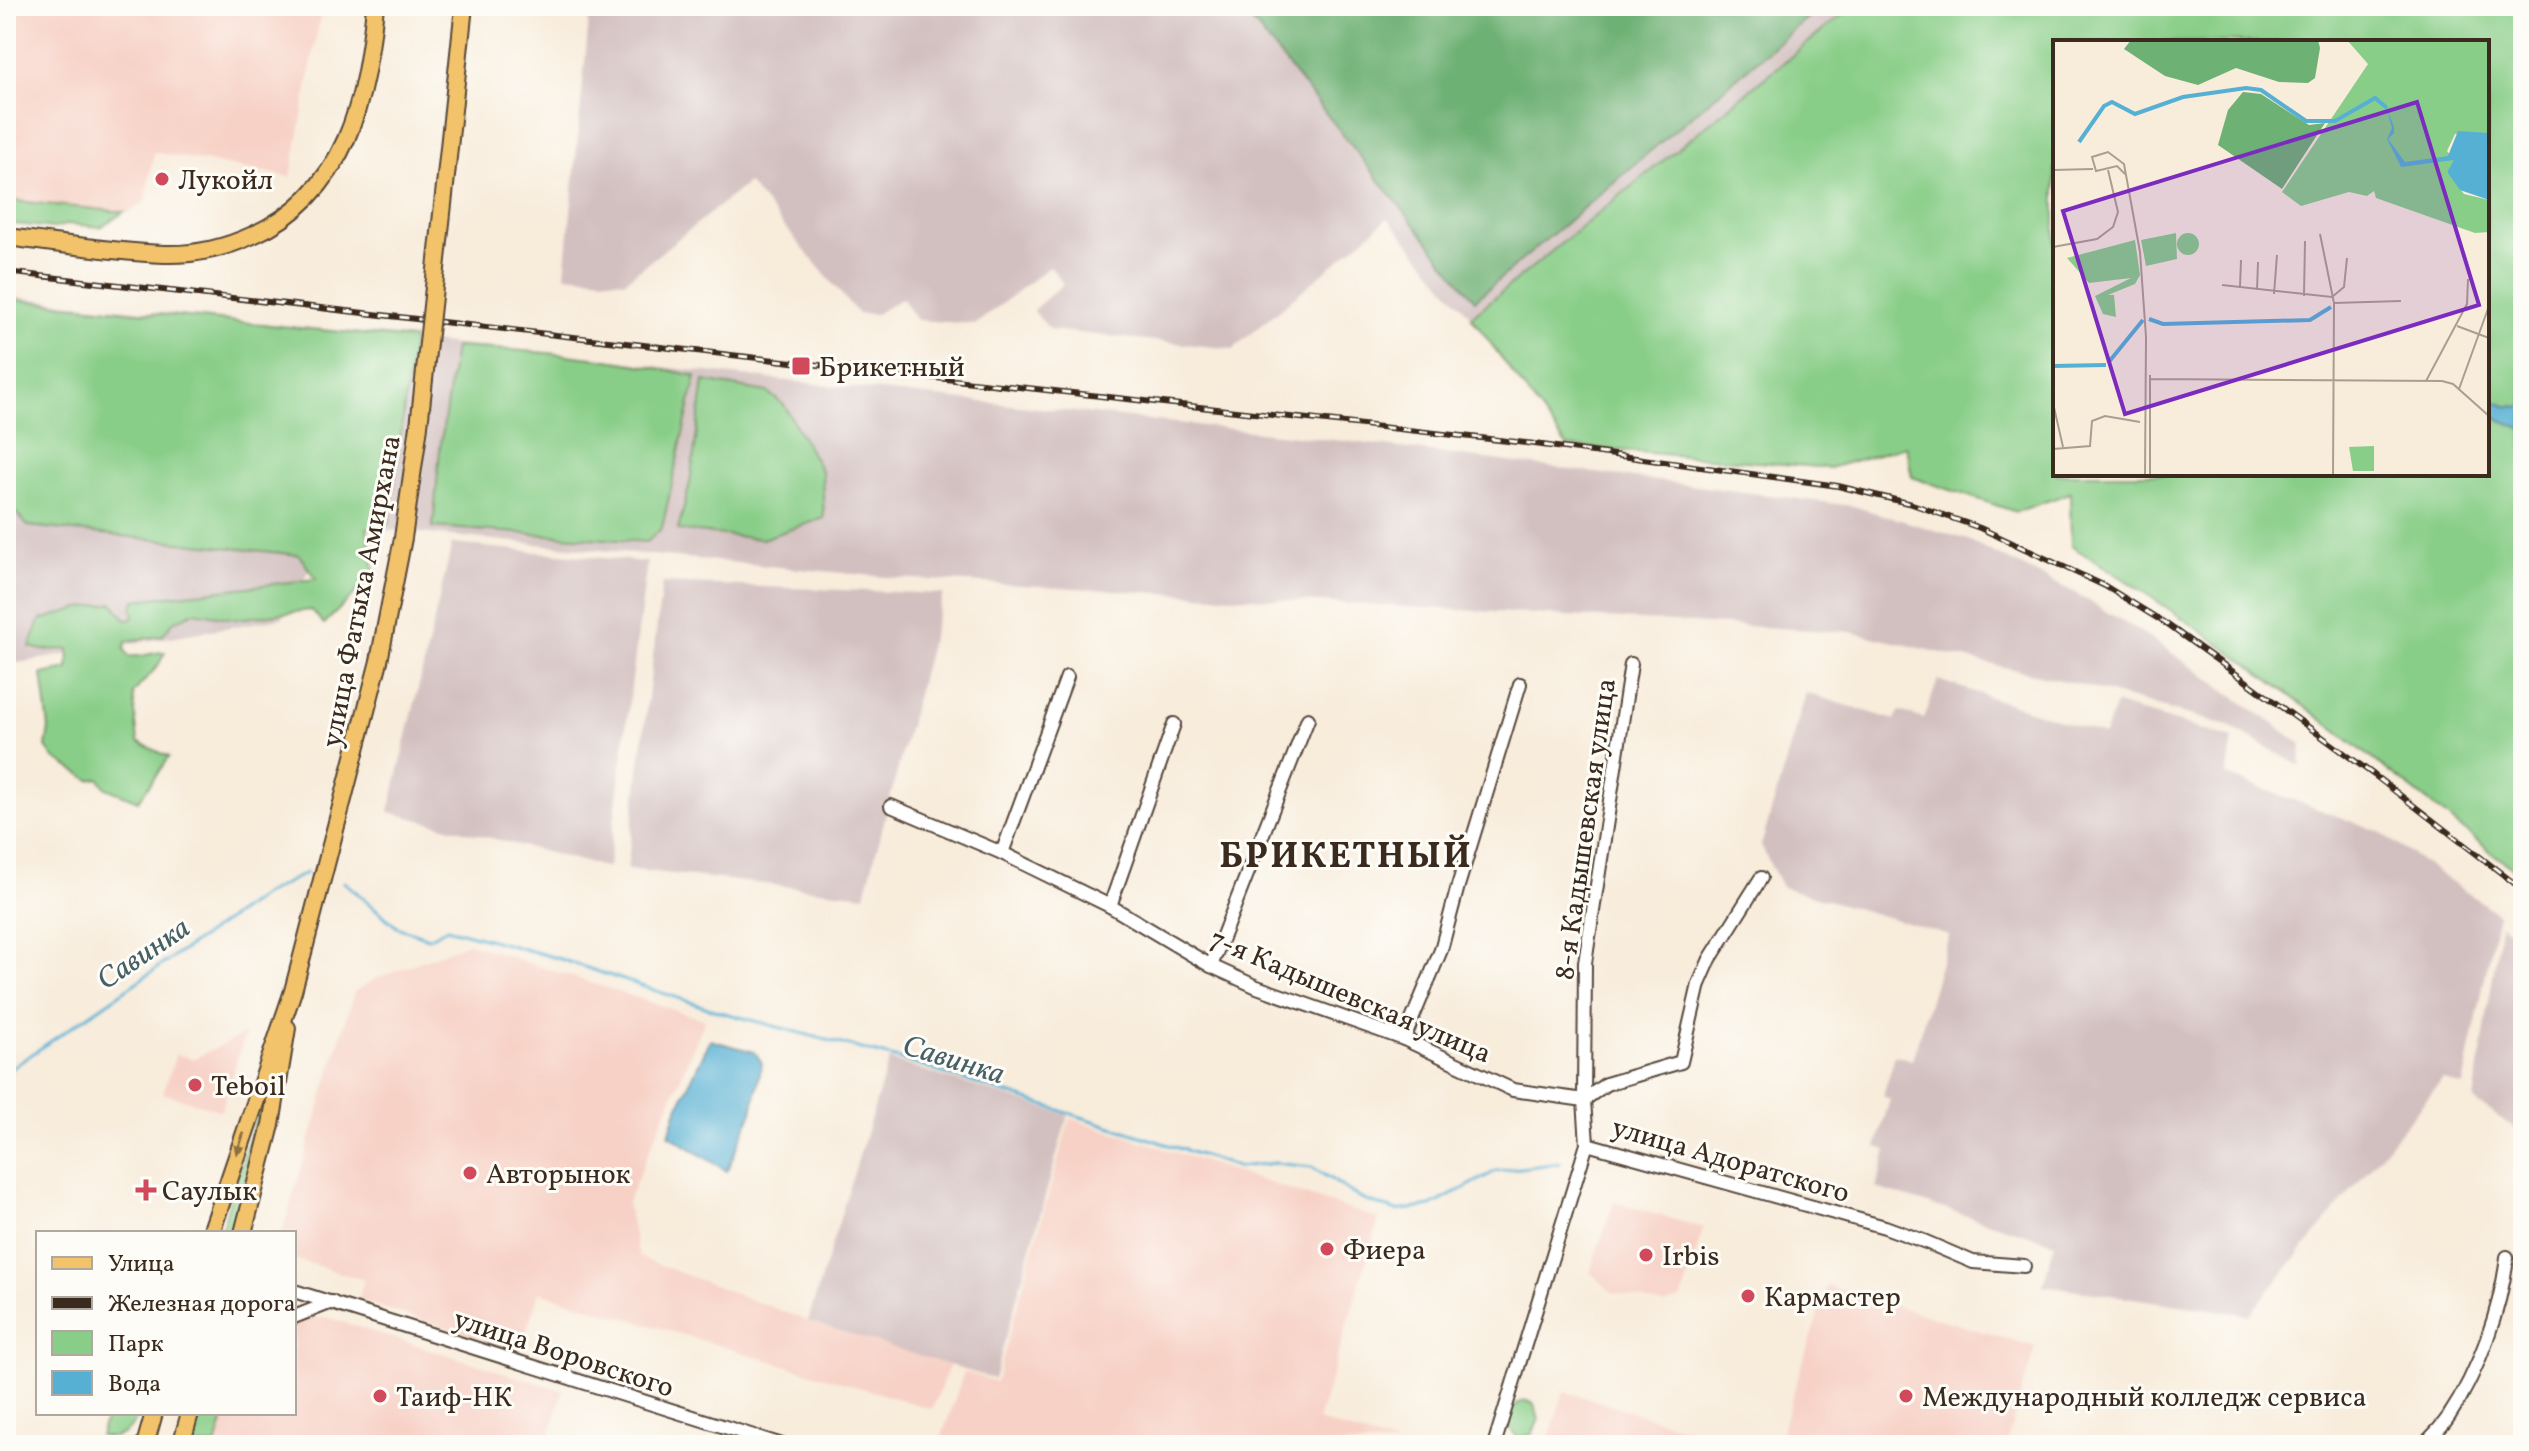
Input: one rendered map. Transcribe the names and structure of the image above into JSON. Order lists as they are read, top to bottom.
{
  "streets": {
    "main road": ["улица Фатыха Амирхана"],
    "street": [
      "8-я Кадышевская улица",
      "7-я Кадышевская улица",
      "улица Адоратского",
      "улица Воровского"
    ]
  },
  "crossings": [
    ["8-я Кадышевская улица", "7-я Кадышевская улица"],
    ["8-я Кадышевская улица", "улица Адоратского"]
  ],
  "districts": ["БРИКЕТНЫЙ"],
  "water": ["Савинка"],
  "places": {
    "other": [
      "Лукойл",
      "Teboil",
      "Авторынок",
      "Фиера",
      "Irbis",
      "Кармастер",
      "Таиф-НК",
      "Международный колледж сервиса"
    ],
    "transit": ["Брикетный"],
    "health": ["Саулык"]
  },
  "legend": [
    "Улица",
    "Железная дорога",
    "Парк",
    "Вода"
  ]
}
